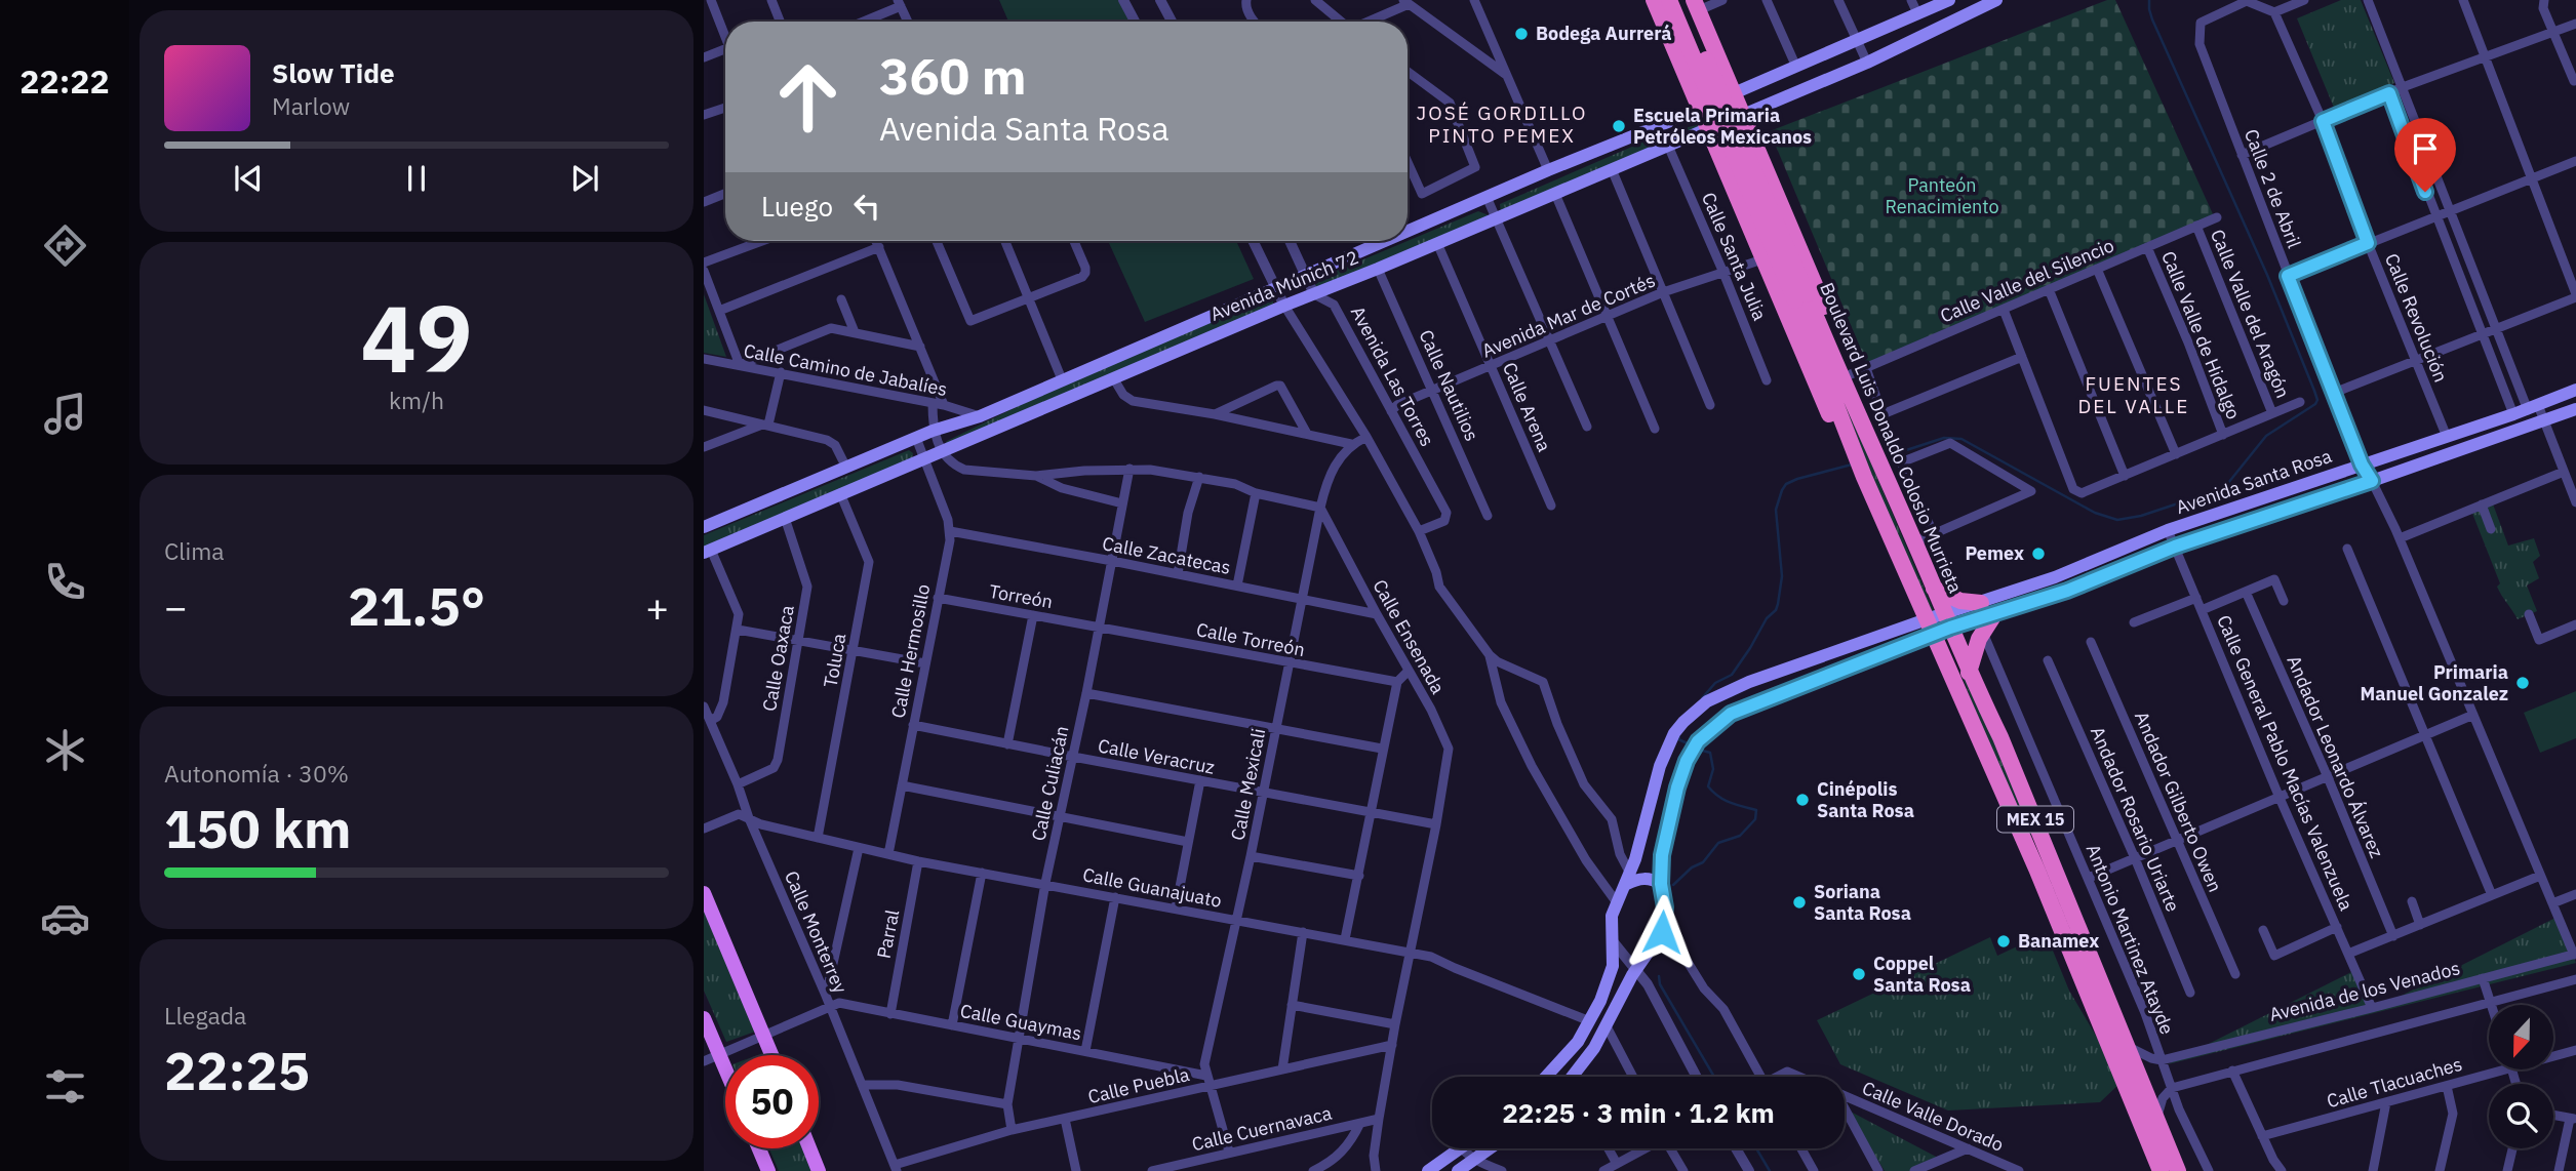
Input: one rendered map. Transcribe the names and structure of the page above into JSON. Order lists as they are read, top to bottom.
{
  "streets": {
    "highway": ["Avenida Múnich 72", "Boulevard Luis Donaldo Colosio Murrieta", "MEX 15"],
    "main road": ["Avenida Santa Rosa"],
    "street": [
      "Calle 2 de Abril",
      "Calle Santa Julia",
      "Calle Valle del Silencio",
      "Calle Valle del Aragón",
      "Avenida Mar de Cortés",
      "Calle Revolución",
      "Calle Valle de Hidalgo",
      "Calle Camino de Jabalíes",
      "Avenida Las Torres",
      "Calle Nautilios",
      "Calle Arena",
      "Calle Zacatecas",
      "Torreón",
      "Calle Ensenada",
      "Calle Torreón",
      "Calle Hermosillo",
      "Calle Oaxaca",
      "Toluca",
      "Calle Veracruz",
      "Andador Leonardo Álvarez",
      "Calle General Pablo Macías Valenzuela",
      "Calle Culiacán",
      "Calle Mexicali",
      "Andador Gilberto Owen",
      "Andador Rosario Uriarte",
      "Calle Guanajuato",
      "Calle Monterrey",
      "Parral",
      "Antonio Martinez Atayde",
      "Avenida de los Venados",
      "Calle Guaymas",
      "Calle Tlacuaches",
      "Calle Puebla",
      "Calle Valle Dorado",
      "Calle Cuernavaca"
    ]
  },
  "crossings": [
    ["Calle 2 de Abril", "Calle Revolución"],
    ["Calle 2 de Abril", "Avenida Santa Rosa"],
    ["Calle 2 de Abril", "Avenida de los Venados"],
    ["Calle Santa Julia", "Avenida Múnich 72"],
    ["Calle Santa Julia", "Avenida Mar de Cortés"],
    ["Calle Valle del Silencio", "Calle Valle del Aragón"],
    ["Calle Valle del Silencio", "Calle Valle de Hidalgo"],
    ["Avenida Múnich 72", "Calle Camino de Jabalíes"],
    ["Avenida Múnich 72", "Avenida Las Torres"],
    ["Avenida Múnich 72", "Calle Nautilios"],
    ["Avenida Múnich 72", "Calle Arena"],
    ["Avenida Múnich 72", "Calle Hermosillo"],
    ["Avenida Múnich 72", "Calle Oaxaca"],
    ["Avenida Múnich 72", "Toluca"],
    ["Avenida Mar de Cortés", "Avenida Las Torres"],
    ["Avenida Mar de Cortés", "Calle Nautilios"],
    ["Avenida Mar de Cortés", "Calle Arena"],
    ["Calle Revolución", "Avenida Santa Rosa"],
    ["Boulevard Luis Donaldo Colosio Murrieta", "Avenida Santa Rosa"],
    ["Avenida Santa Rosa", "Calle General Pablo Macías Valenzuela"],
    ["Avenida Santa Rosa", "Calle Guanajuato"],
    ["Calle Zacatecas", "Calle Ensenada"],
    ["Calle Zacatecas", "Calle Hermosillo"],
    ["Calle Zacatecas", "Calle Culiacán"],
    ["Calle Zacatecas", "Calle Mexicali"],
    ["Torreón", "Calle Torreón"],
    ["Torreón", "Calle Hermosillo"],
    ["Torreón", "Calle Culiacán"],
    ["Calle Ensenada", "Calle Veracruz"],
    ["Calle Ensenada", "Calle Mexicali"],
    ["Calle Ensenada", "Calle Guanajuato"],
    ["Calle Ensenada", "Calle Puebla"],
    ["Calle Ensenada", "Calle Cuernavaca"],
    ["Calle Torreón", "Calle Culiacán"],
    ["Calle Torreón", "Calle Mexicali"],
    ["Calle Hermosillo", "Calle Veracruz"],
    ["Calle Hermosillo", "Calle Guanajuato"],
    ["Calle Oaxaca", "Calle Monterrey"],
    ["Toluca", "Calle Guanajuato"],
    ["Calle Veracruz", "Calle Culiacán"],
    ["Calle Veracruz", "Calle Mexicali"],
    ["Calle General Pablo Macías Valenzuela", "Avenida de los Venados"],
    ["Calle Culiacán", "Calle Guanajuato"],
    ["Calle Culiacán", "Calle Guaymas"],
    ["Calle Culiacán", "Calle Puebla"],
    ["Calle Mexicali", "Calle Guanajuato"],
    ["Calle Mexicali", "Calle Guaymas"],
    ["Calle Mexicali", "Calle Puebla"],
    ["Calle Mexicali", "Calle Cuernavaca"],
    ["Calle Guanajuato", "Calle Monterrey"],
    ["Calle Guanajuato", "Parral"],
    ["Calle Monterrey", "Calle Guaymas"],
    ["Calle Monterrey", "Calle Puebla"],
    ["Parral", "Calle Guaymas"],
    ["Antonio Martinez Atayde", "Avenida de los Venados"]
  ],
  "districts": ["JOSÉ GORDILLO PINTO PEMEX", "FUENTES DEL VALLE"],
  "parks": ["Panteón Renacimiento"],
  "places": [
    "Bodega Aurrerá",
    "Escuela Primaria Petróleos Mexicanos",
    "Pemex",
    "Primaria Manuel Gonzalez",
    "Cinépolis Santa Rosa",
    "Soriana Santa Rosa",
    "Banamex",
    "Coppel Santa Rosa"
  ],
  "north": "bottom",
  "page": {
    "tabs": "22:22",
    "turn": ["360 m", "Avenida Santa Rosa"],
    "song": ["Slow Tide", "Marlow"],
    "then": "Luego",
    "tile": [
      ["49", "km/h"],
      "Clima",
      ["Autonomía · 30%", "150 km"],
      ["Llegada", "22:25"]
    ],
    "heat": ["−", "21.5°", "+"],
    "limit": "50",
    "trip": "22:25 · 3 min · 1.2 km"
  }
}
